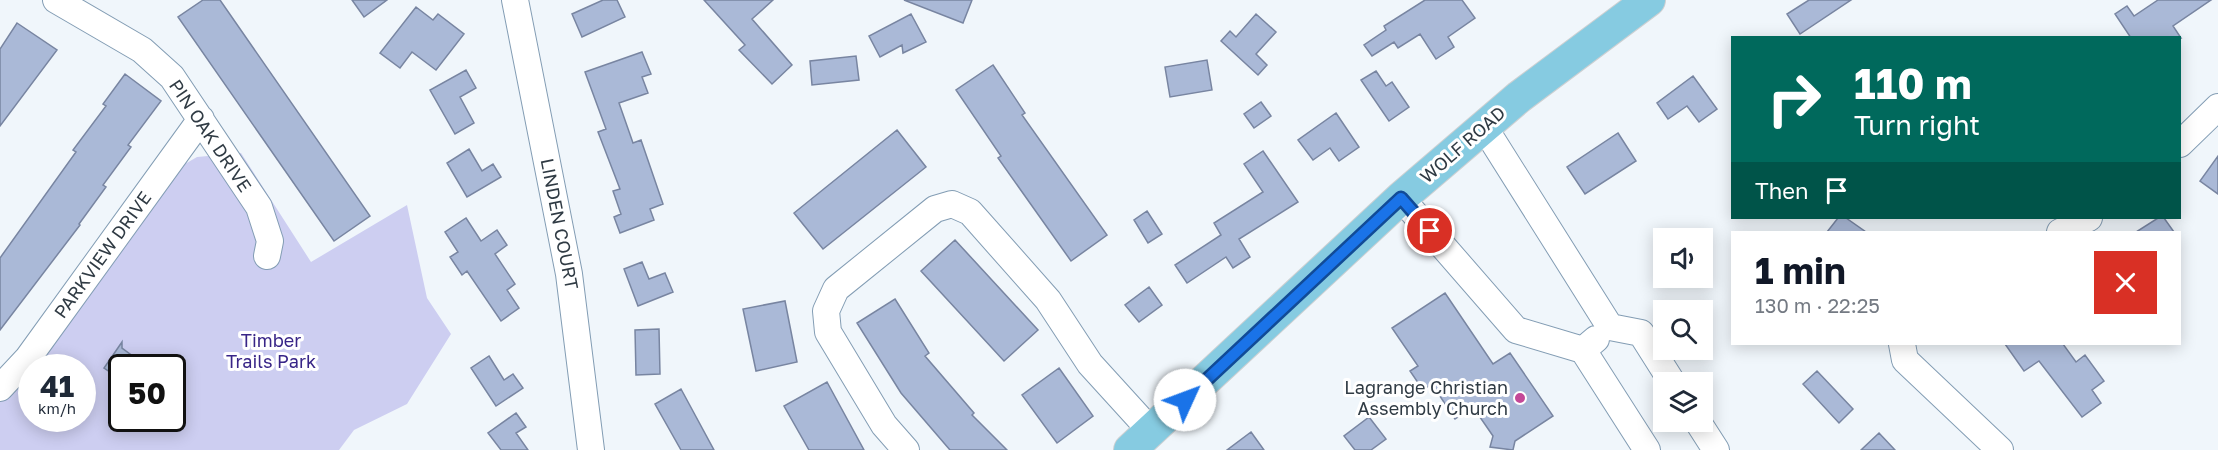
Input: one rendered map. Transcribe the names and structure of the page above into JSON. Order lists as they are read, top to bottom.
{
  "streets": {
    "main road": ["WOLF ROAD"],
    "street": ["PIN OAK DRIVE", "LINDEN COURT", "PARKVIEW DRIVE"]
  },
  "crossings": [
    ["PIN OAK DRIVE", "PARKVIEW DRIVE"]
  ],
  "parks": ["Timber Trails Park"],
  "places": ["Lagrange Christian Assembly Church"],
  "page": {
    "turn": ["110 m", "Turn right"],
    "then": "Then",
    "heading": ["1 min", "130 m · 22:25"],
    "speed": "41 km/h",
    "limit": "50"
  }
}
